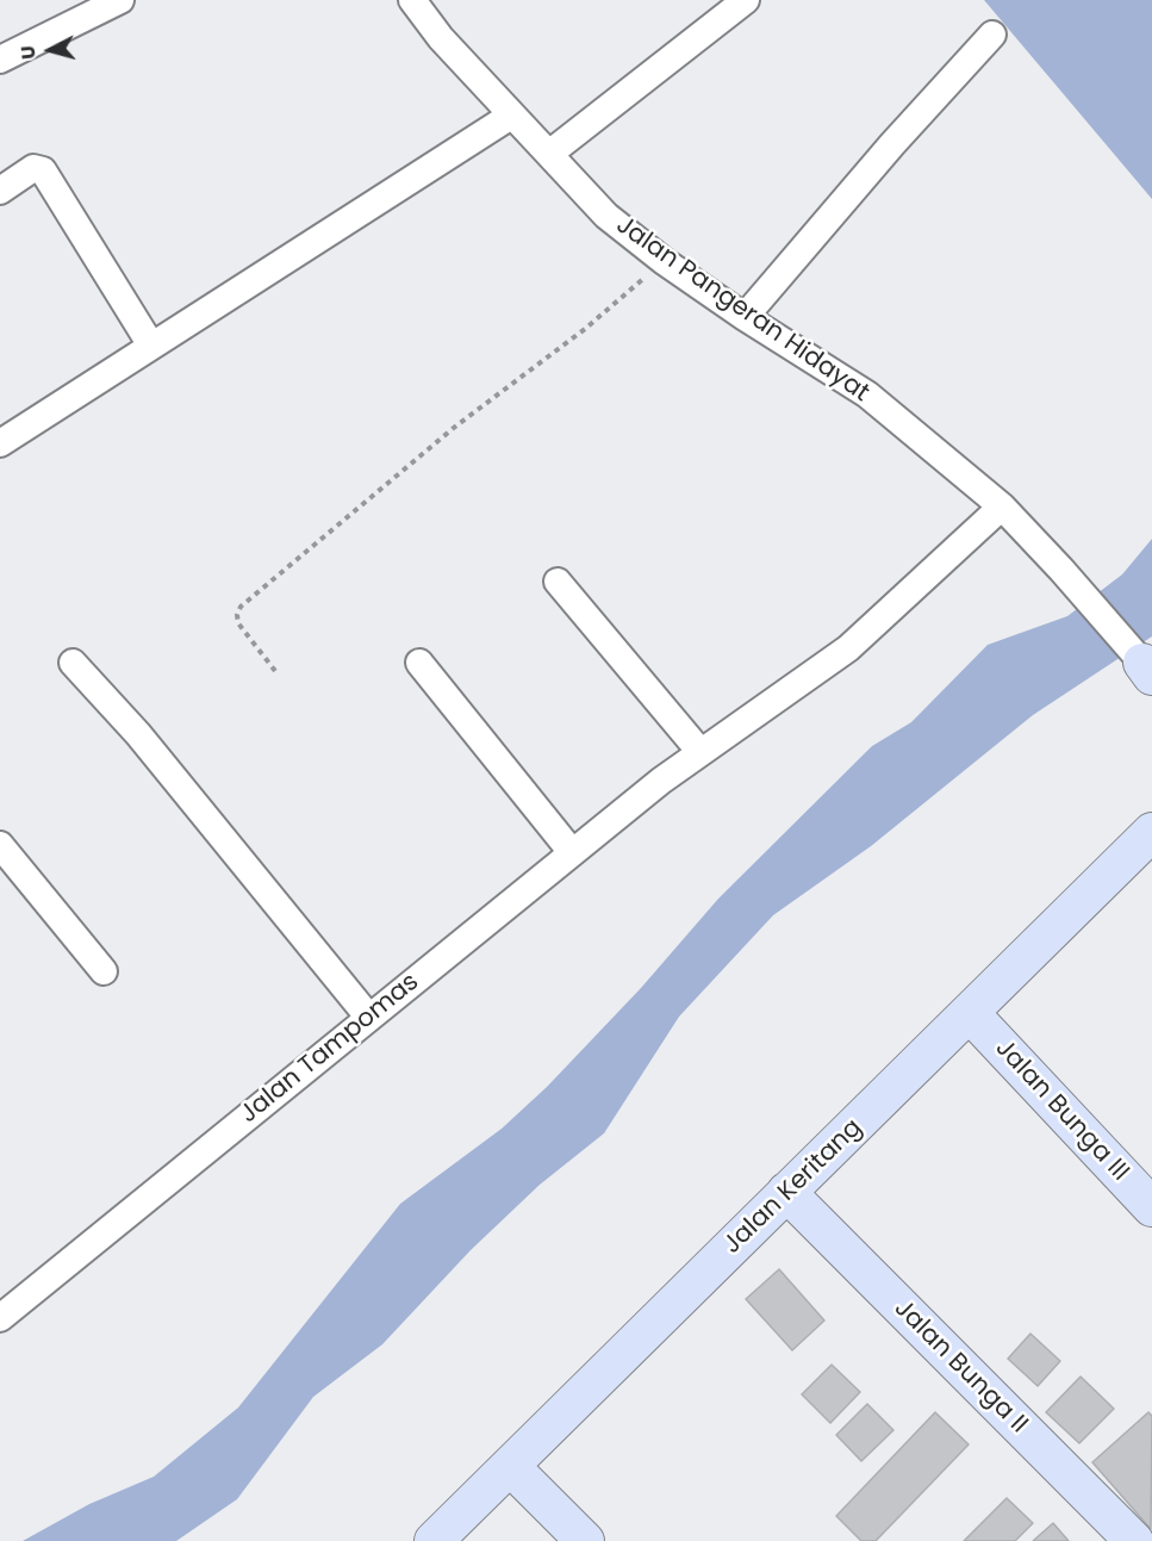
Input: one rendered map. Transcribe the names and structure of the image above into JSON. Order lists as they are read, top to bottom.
{
  "streets": {
    "street": [
      "Jalan Pangeran Hidayat",
      "Jalan Tampomas",
      "Jalan Bunga III",
      "Jalan Keritang",
      "Jalan Bunga II"
    ]
  },
  "crossings": [
    ["Jalan Pangeran Hidayat", "Jalan Tampomas"],
    ["Jalan Bunga III", "Jalan Keritang"],
    ["Jalan Keritang", "Jalan Bunga II"]
  ],
  "north": "left"
}
